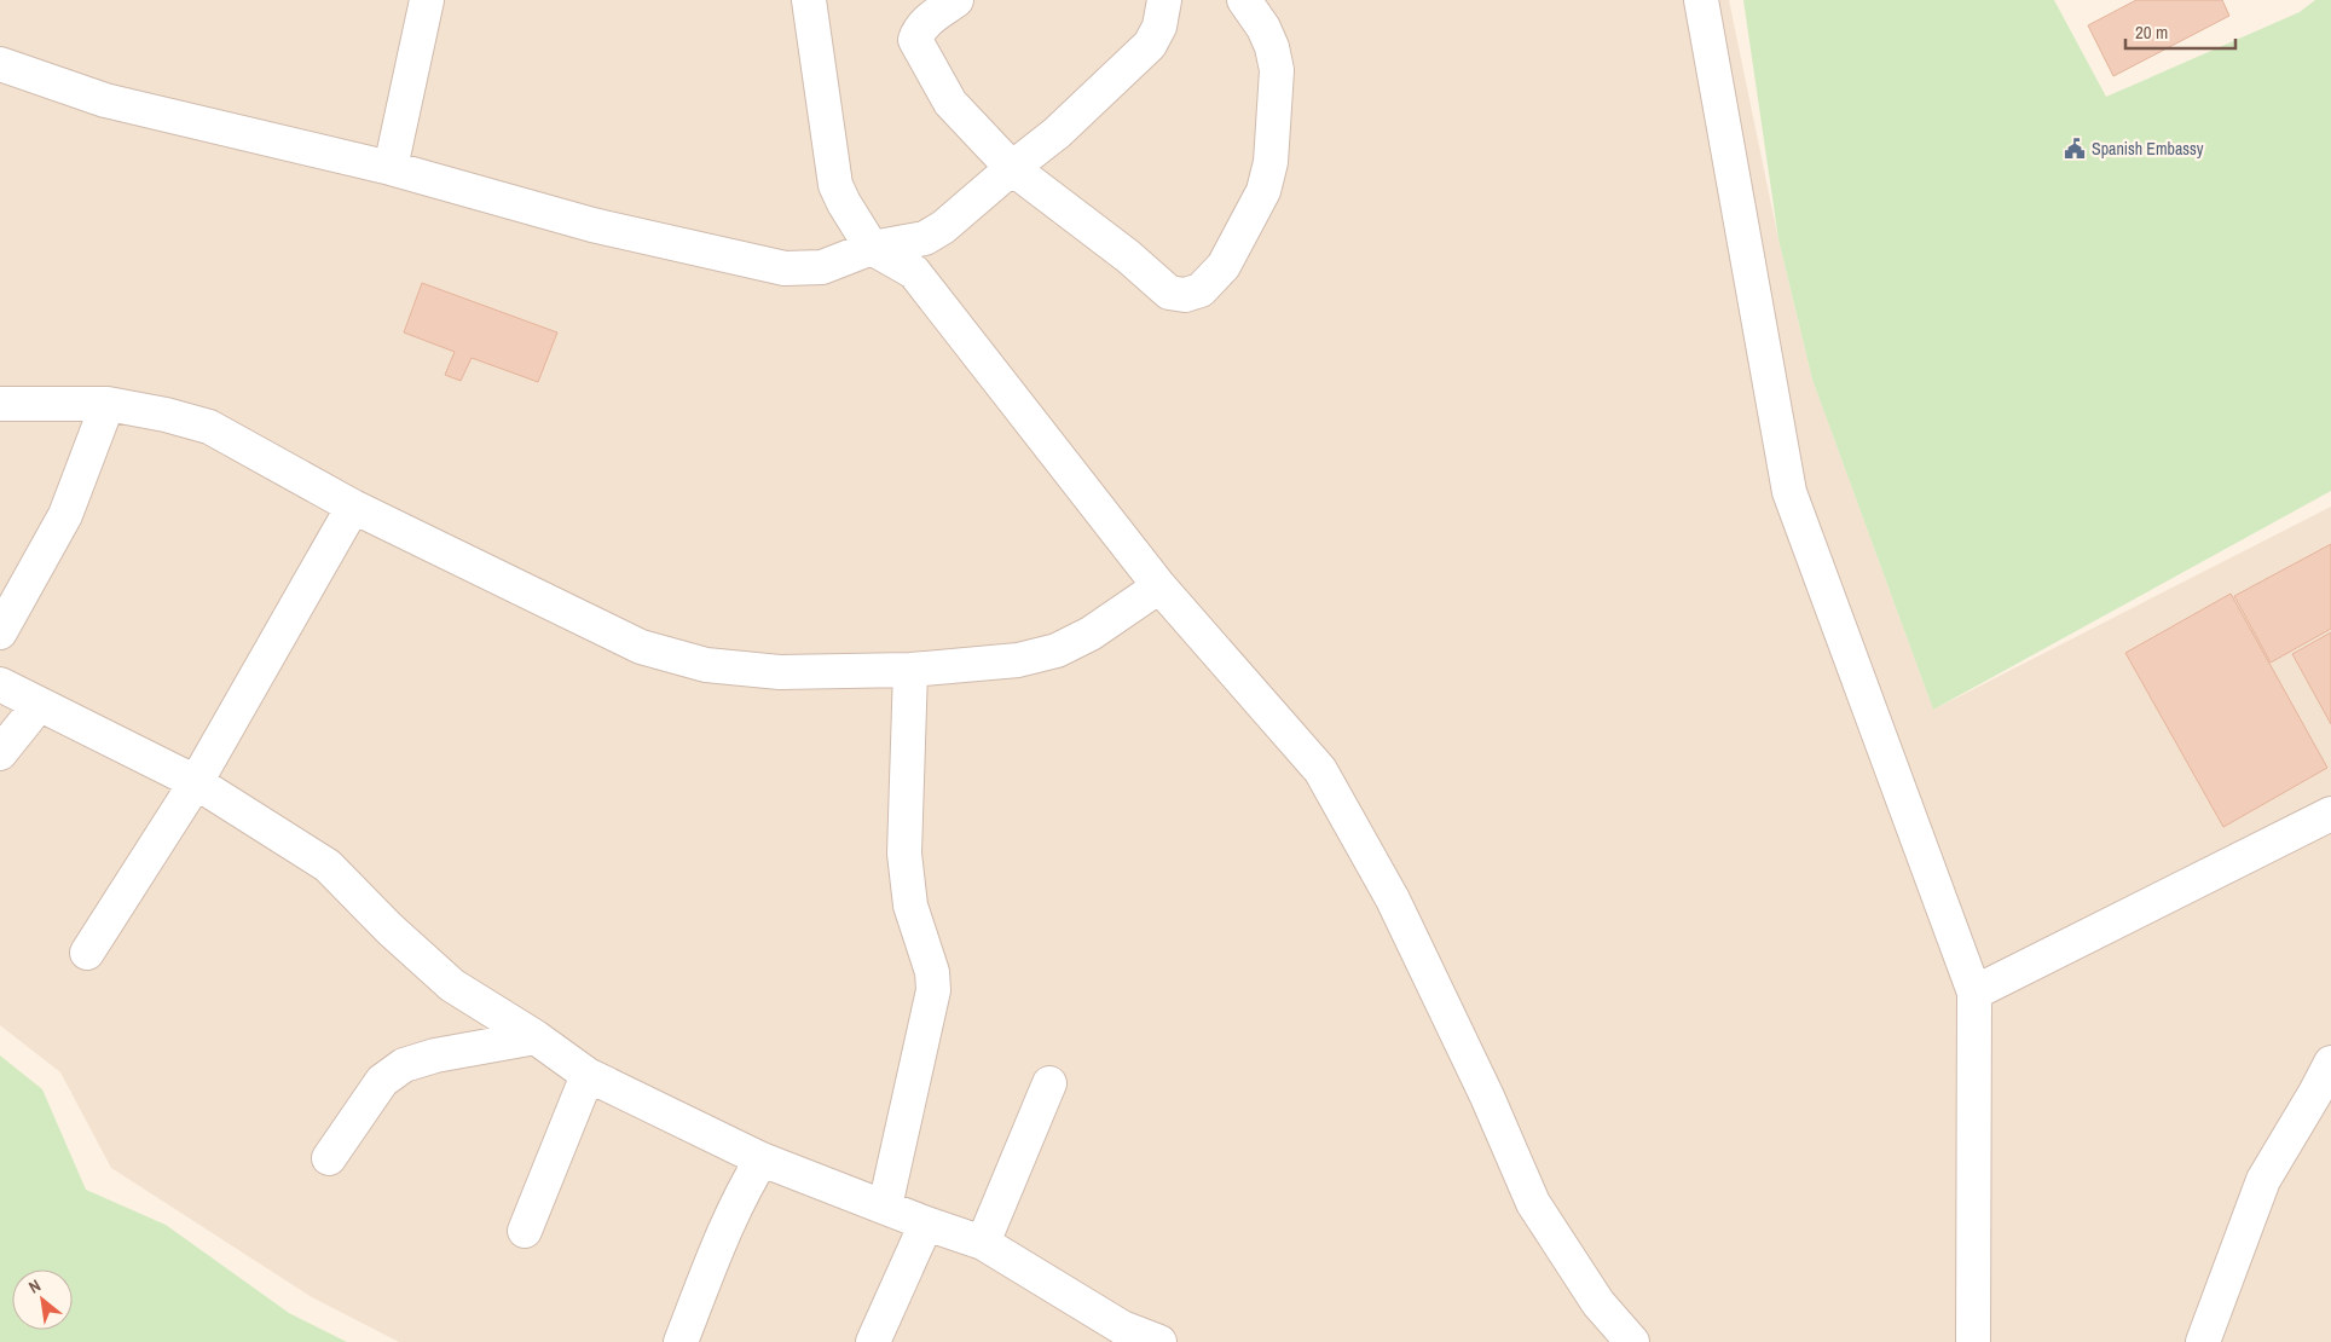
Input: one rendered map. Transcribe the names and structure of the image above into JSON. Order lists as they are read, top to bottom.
{
  "places": {
    "public building": ["Spanish Embassy"]
  },
  "scale_bar": "20 m",
  "north": "top left"
}
